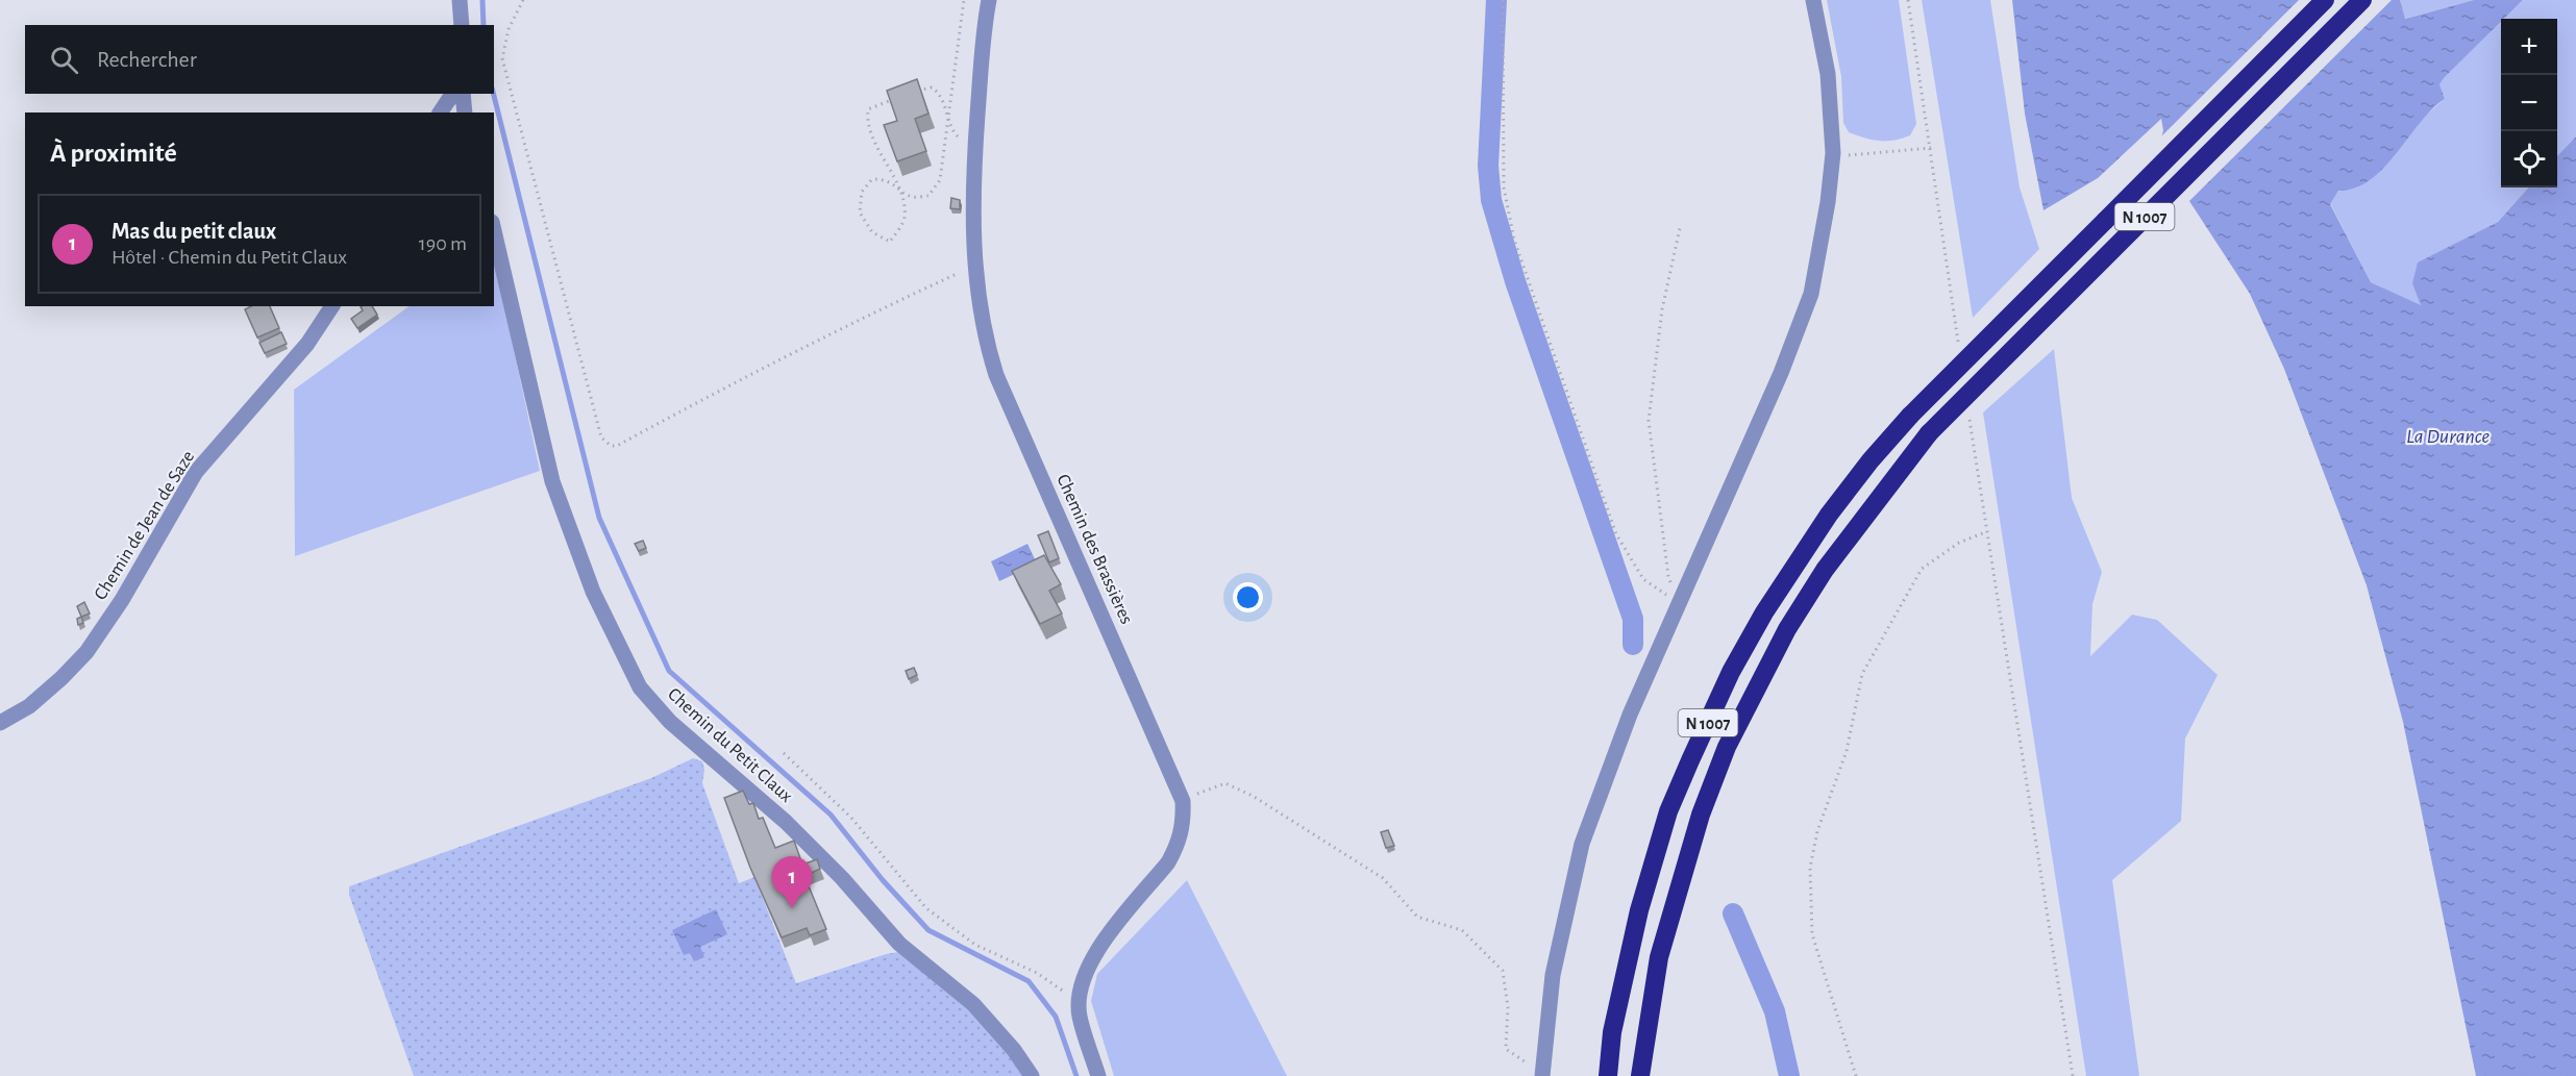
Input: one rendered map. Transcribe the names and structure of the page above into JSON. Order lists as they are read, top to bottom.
{
  "streets": {
    "highway": ["N 1007"],
    "street": ["Chemin de Jean de Saze", "Chemin des Brassières", "Chemin du Petit Claux"]
  },
  "water": ["La Durance"],
  "page": {
    "map_buttons": ["+", "−"],
    "search": "Rechercher",
    "heading": "À proximité",
    "list": [
      {
        "mark": "1",
        "name": "Mas du petit claux",
        "note": "Hôtel · Chemin du Petit Claux",
        "value": "190 m"
      }
    ],
    "pins": "1"
  }
}
